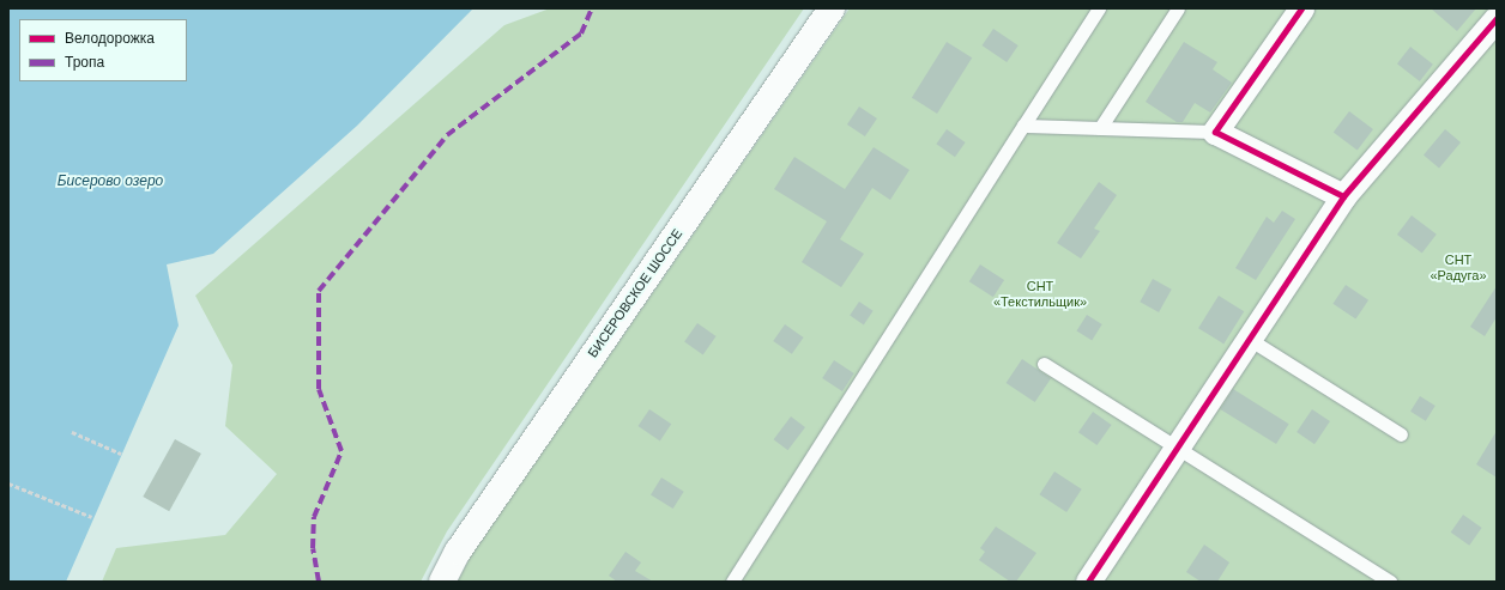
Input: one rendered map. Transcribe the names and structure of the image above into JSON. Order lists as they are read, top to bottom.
{
  "streets": {
    "main road": ["БИСЕРОВСКОЕ ШОССЕ"]
  },
  "water": ["Бисерово озеро"],
  "parks": ["СНТ «Радуга»", "СНТ «Текстильщик»"],
  "legend": ["Велодорожка", "Тропа"]
}
